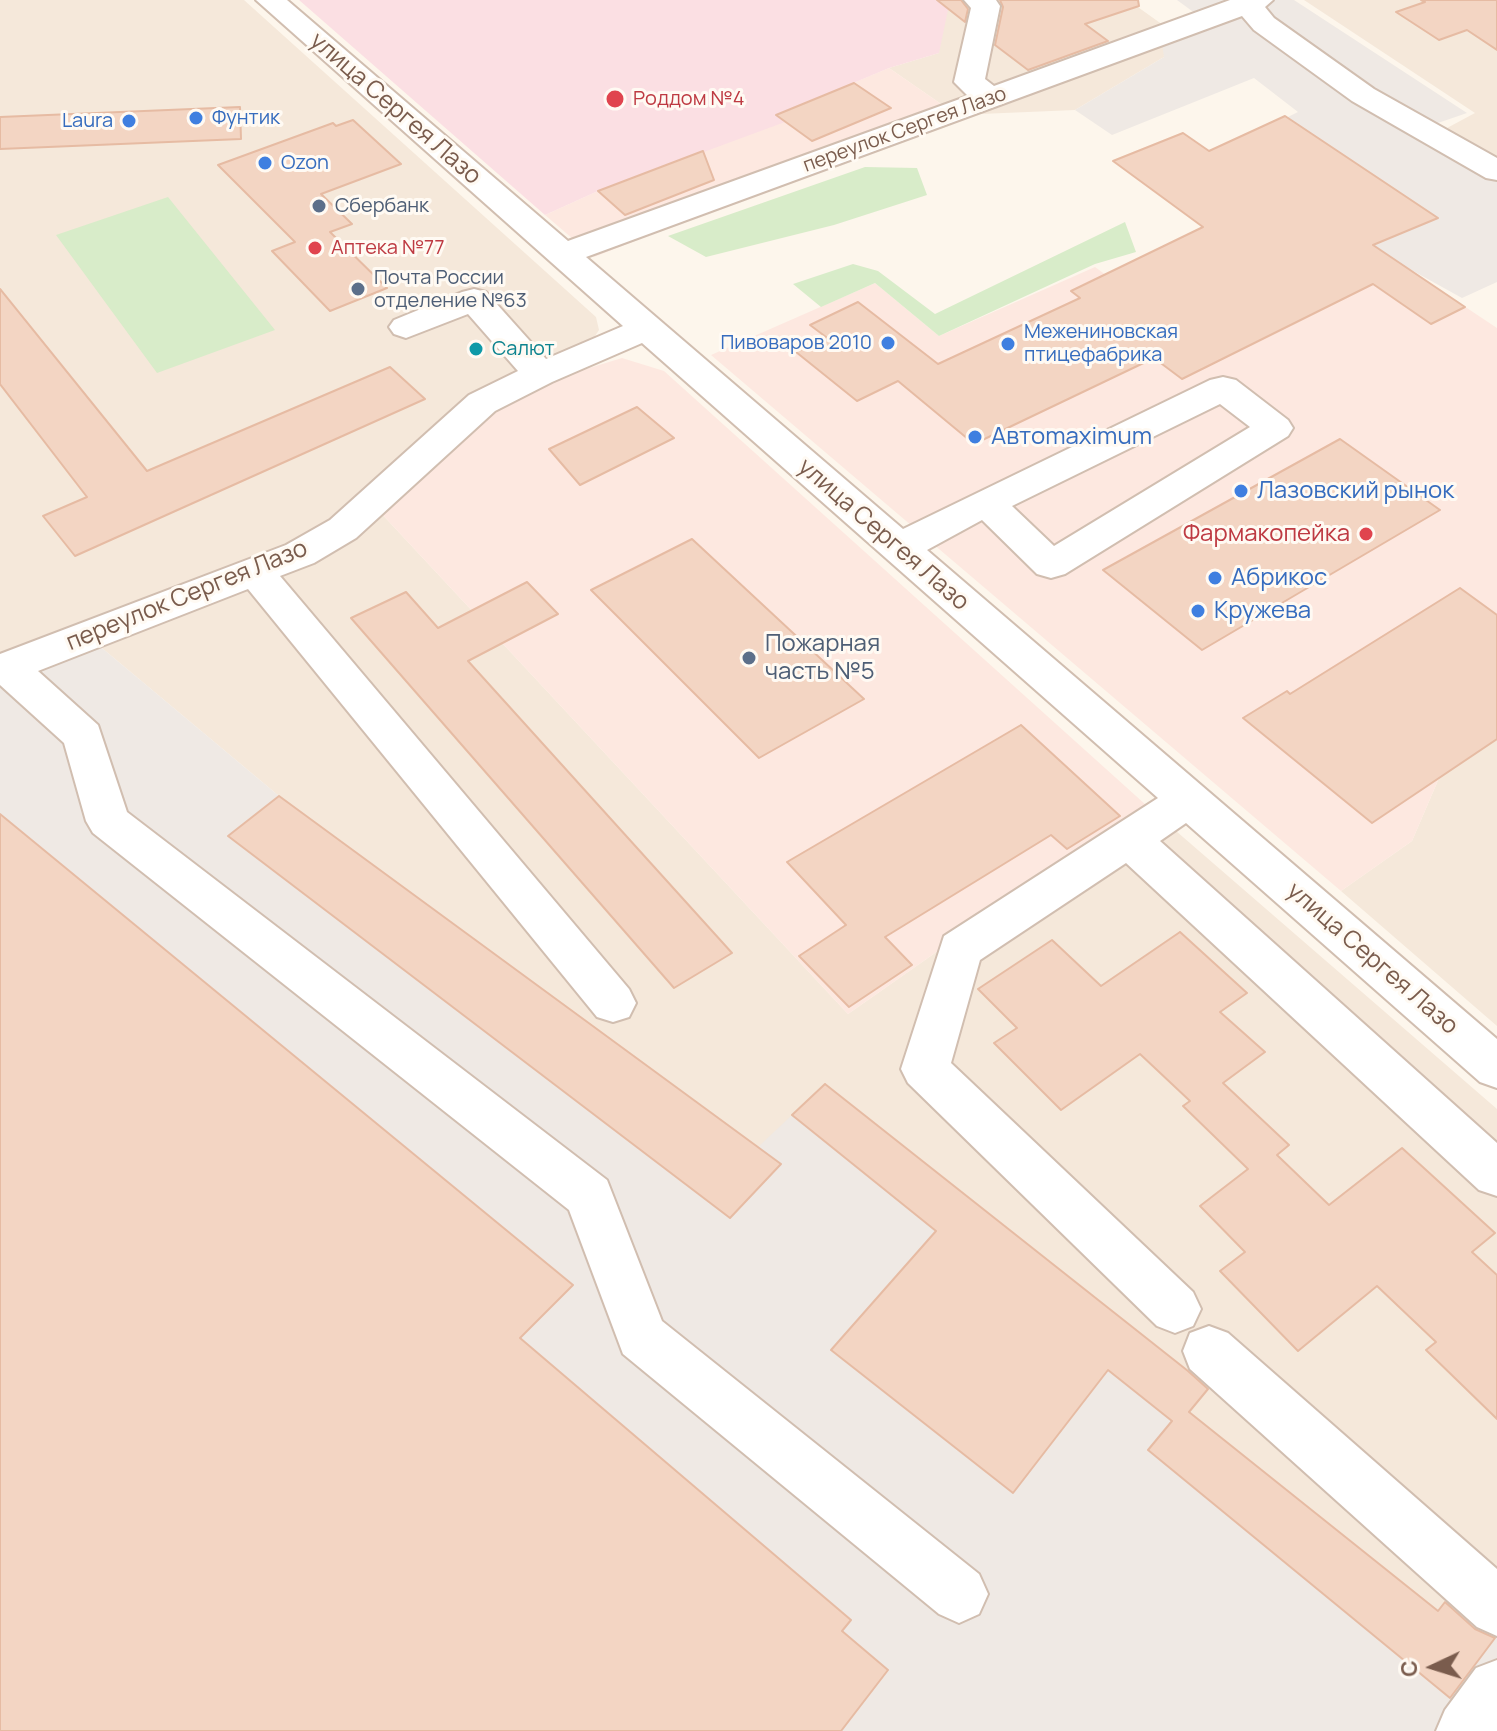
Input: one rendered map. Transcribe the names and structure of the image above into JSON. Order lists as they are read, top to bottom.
{
  "streets": {
    "street": ["улица Сергея Лазо", "переулок Сергея Лазо"]
  },
  "crossings": [
    ["улица Сергея Лазо", "переулок Сергея Лазо"]
  ],
  "places": [
    "Роддом №4",
    "Фунтик",
    "Laura",
    "Ozon",
    "Сбербанк",
    "Аптека №77",
    "Почта России отделение №63",
    "Пивоваров 2010",
    "Межениновская птицефабрика",
    "Салют",
    "Автоmaximum",
    "Лазовский рынок",
    "Фармакопейка",
    "Абрикос",
    "Кружева",
    "Пожарная часть №5"
  ],
  "north": "left"
}
